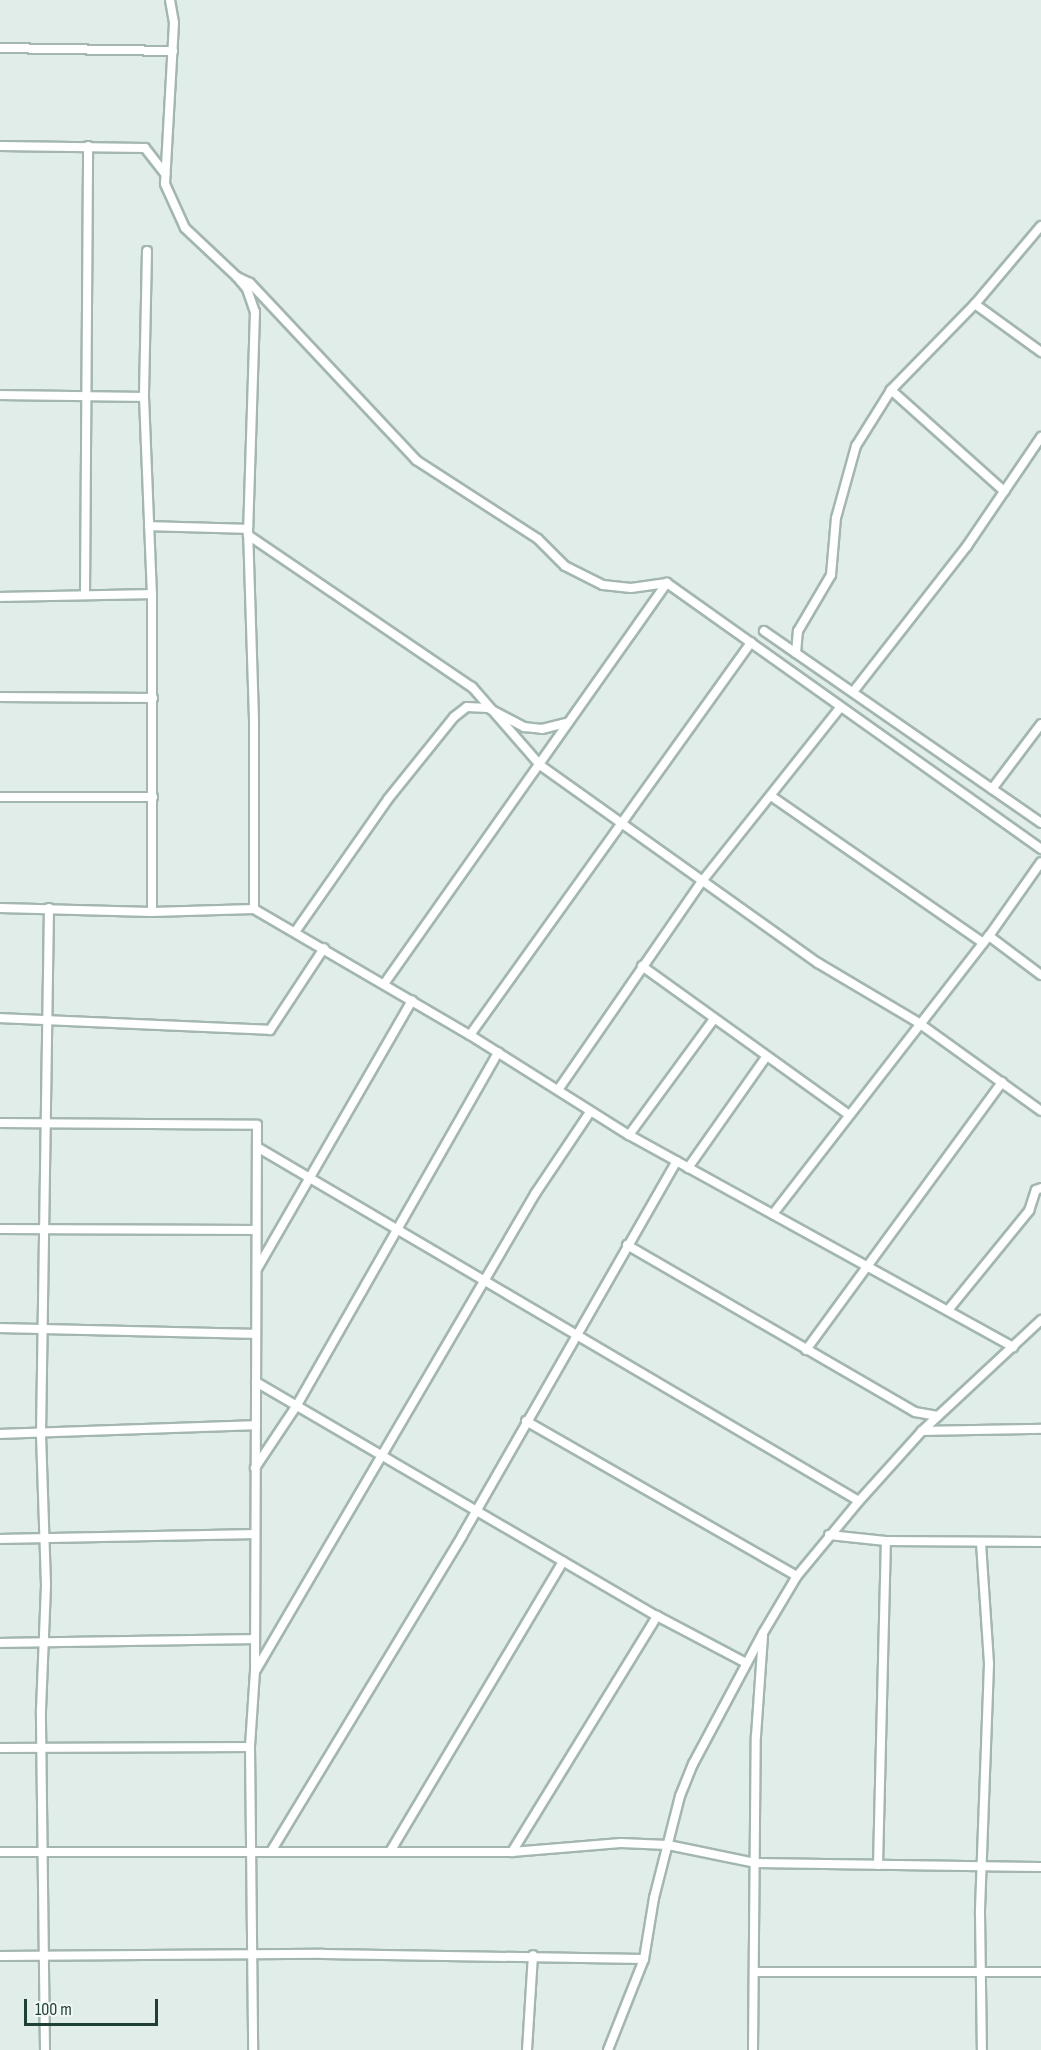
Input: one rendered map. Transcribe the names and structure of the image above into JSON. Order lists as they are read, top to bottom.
{
  "scale_bar": "100 m"
}
